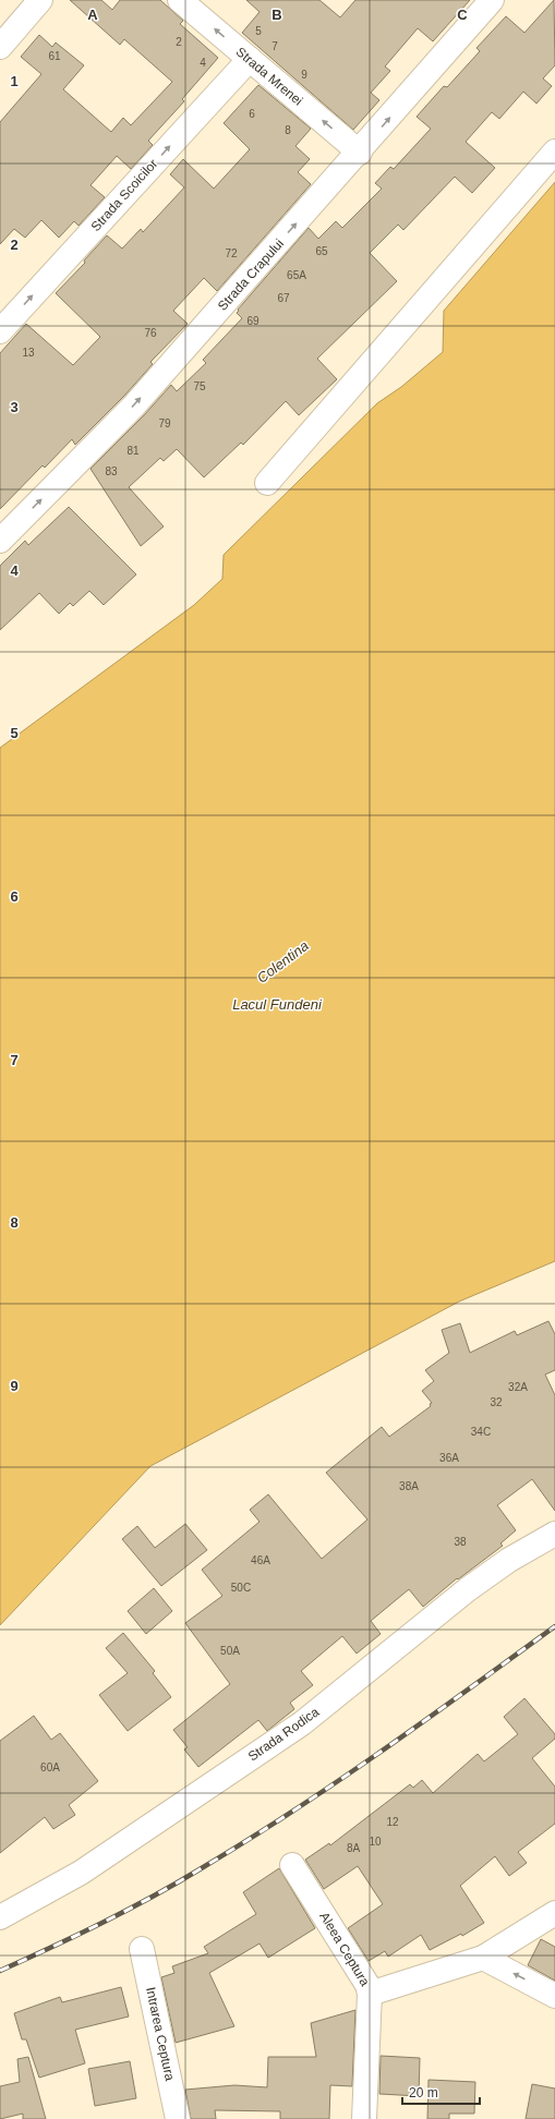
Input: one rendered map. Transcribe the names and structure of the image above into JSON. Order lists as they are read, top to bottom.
{
  "streets": {
    "street": [
      "Strada Mrenei",
      "Strada Scoicilor",
      "Strada Crapului",
      "Strada Rodica",
      "Aleea Ceptura",
      "Intrarea Ceptura"
    ]
  },
  "crossings": [
    ["Strada Mrenei", "Strada Scoicilor"],
    ["Strada Mrenei", "Strada Crapului"]
  ],
  "one_way": ["Strada Mrenei", "Strada Scoicilor"],
  "water": ["Colentina", "Lacul Fundeni"],
  "house_numbers": [
    "5",
    "2",
    "7",
    "61",
    "4",
    "9",
    "6",
    "8",
    "65",
    "72",
    "65A",
    "67",
    "69",
    "76",
    "13",
    "75",
    "79",
    "81",
    "83",
    "32A",
    "32",
    "34C",
    "36A",
    "38A",
    "38",
    "46A",
    "50C",
    "50A",
    "60A",
    "12",
    "10",
    "8A"
  ],
  "scale_bar": "20 m",
  "grid": {
    "columns": ["A", "B", "C"],
    "rows": [
      "1",
      "2",
      "3",
      "4",
      "5",
      "6",
      "7",
      "8",
      "9"
    ]
  }
}
